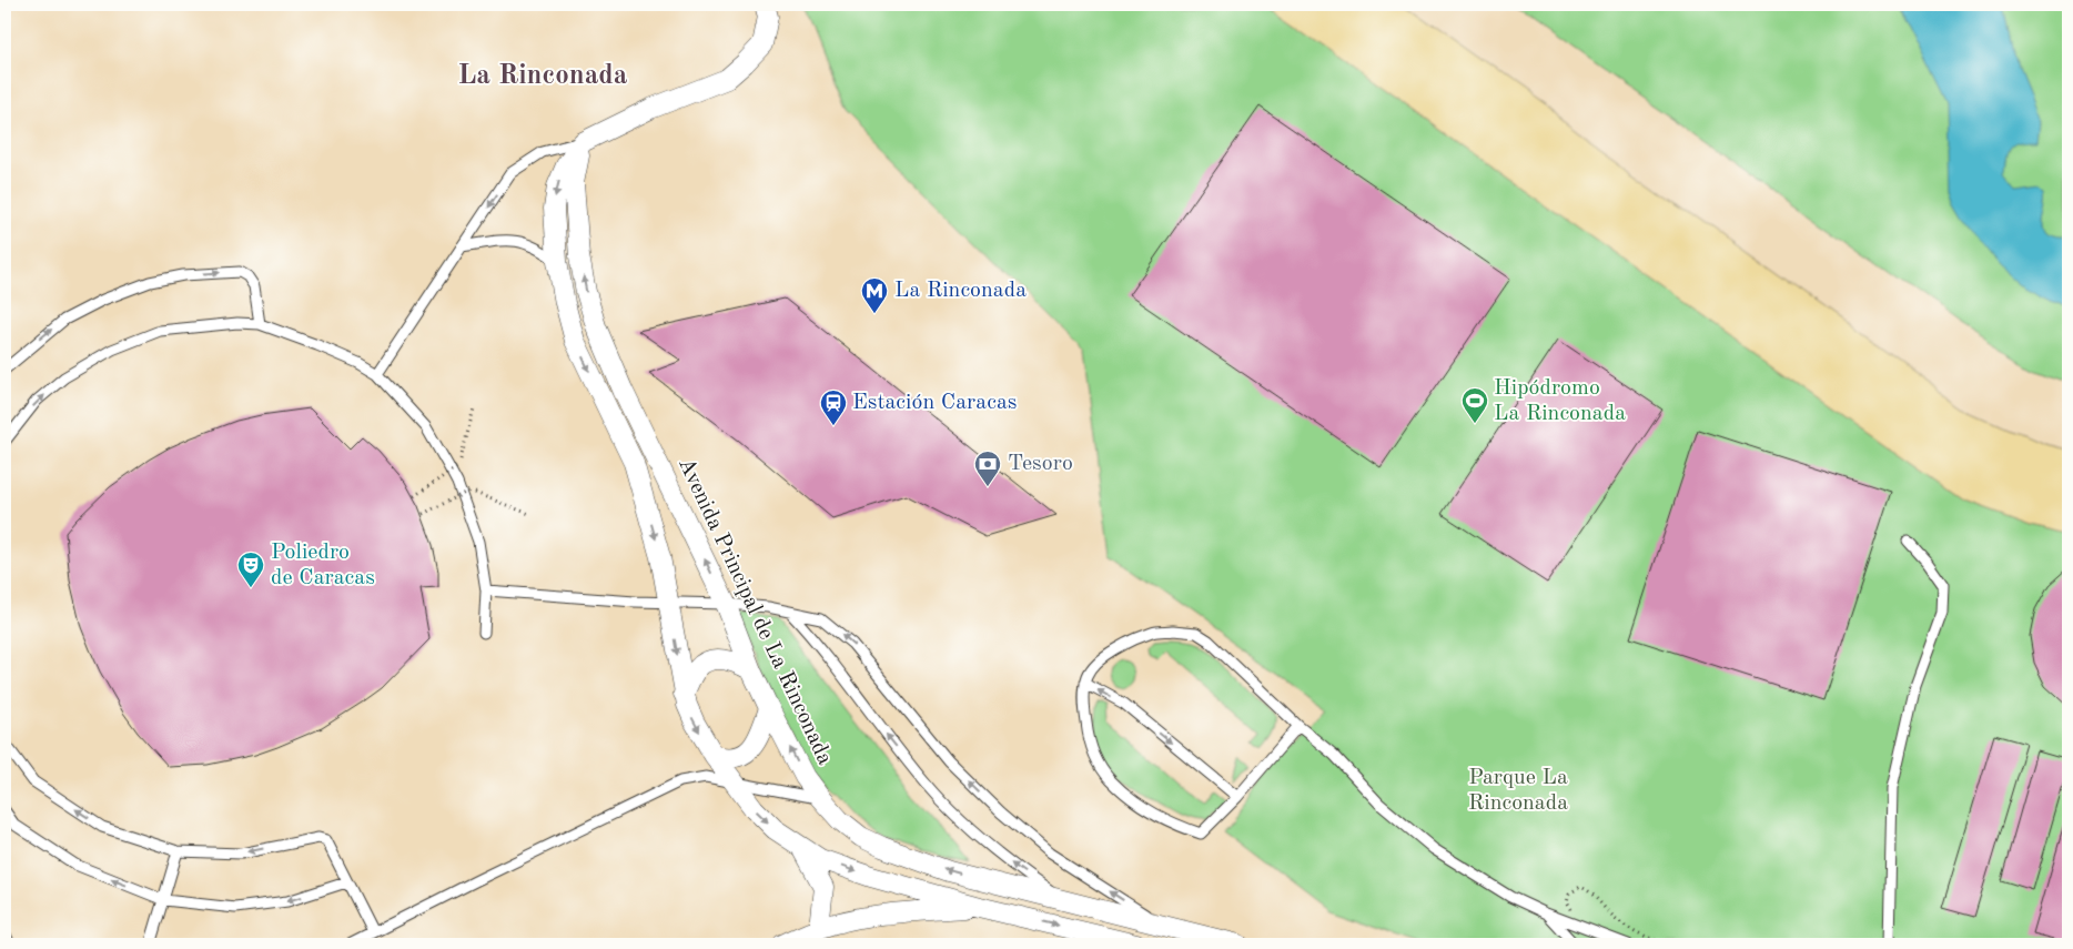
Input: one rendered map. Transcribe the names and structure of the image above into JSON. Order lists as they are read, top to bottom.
{
  "streets": {
    "street": ["Avenida Principal de La Rinconada"]
  },
  "districts": ["La Rinconada"],
  "parks": ["Parque La Rinconada"],
  "places": {
    "metro station": ["La Rinconada"],
    "sports": ["Hipódromo La Rinconada"],
    "station": ["Estación Caracas"],
    "bank": ["Tesoro"],
    "theatre": ["Poliedro de Caracas"]
  }
}
